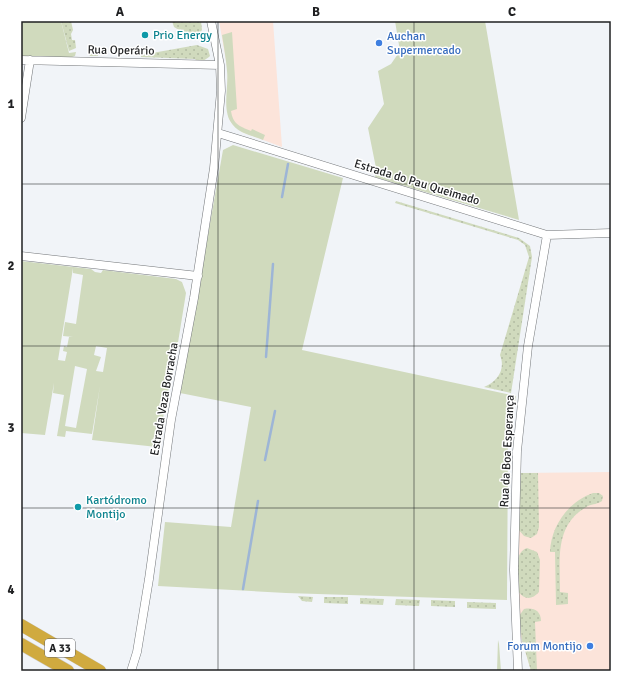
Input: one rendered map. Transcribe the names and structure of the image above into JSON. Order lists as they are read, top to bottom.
{
  "streets": {
    "highway": ["A 33"],
    "street": [
      "Rua Operário",
      "Estrada do Pau Queimado",
      "Estrada Vaza Borracha",
      "Rua da Boa Esperança"
    ]
  },
  "crossings": [
    ["Rua Operário", "Estrada Vaza Borracha"],
    ["Estrada do Pau Queimado", "Estrada Vaza Borracha"],
    ["Estrada do Pau Queimado", "Rua da Boa Esperança"]
  ],
  "places": [
    "Prio Energy",
    "Auchan Supermercado",
    "Kartódromo Montijo",
    "Forum Montijo"
  ],
  "grid": {
    "columns": ["A", "B", "C"],
    "rows": [
      "1",
      "2",
      "3",
      "4"
    ]
  }
}
